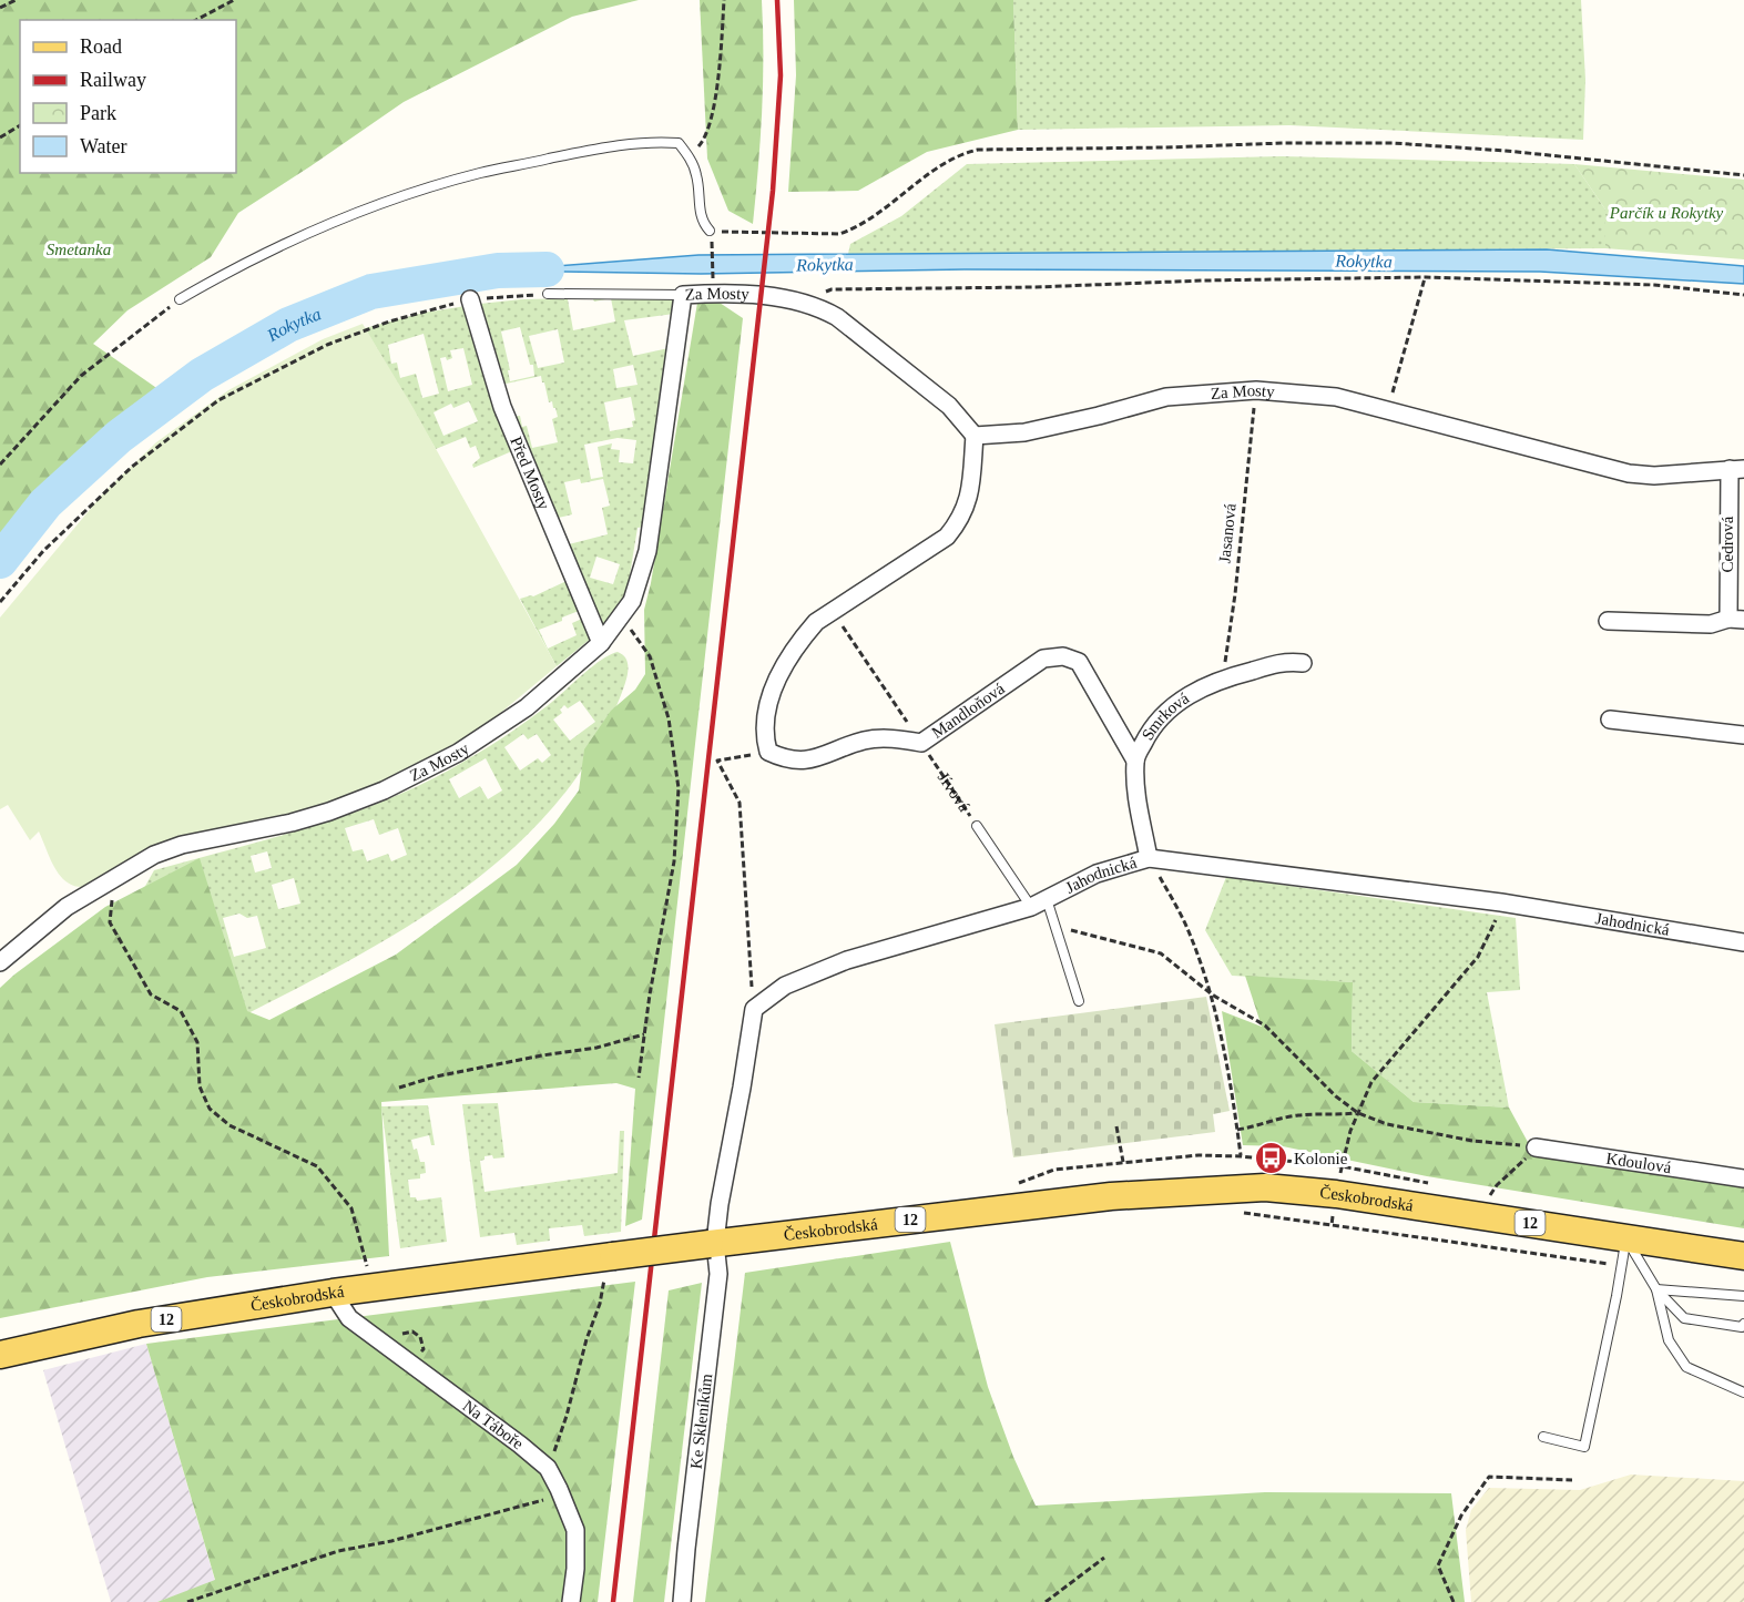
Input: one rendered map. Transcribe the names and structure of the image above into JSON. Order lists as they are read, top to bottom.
{
  "streets": {
    "main road": ["Českobrodská", "12"],
    "street": [
      "Za Mosty",
      "Před Mosty",
      "Cedrová",
      "Mandloňová",
      "Smrková",
      "Jahodnická",
      "Kdoulová",
      "Ke Skleníkům",
      "Na Táboře"
    ],
    "lane": ["Jívová"],
    "path": ["Jasanová"]
  },
  "crossings": [
    ["Za Mosty", "Před Mosty"],
    ["Za Mosty", "Jasanová"],
    ["Za Mosty", "Cedrová"],
    ["Jasanová", "Smrková"],
    ["Mandloňová", "Smrková"],
    ["Mandloňová", "Jívová"],
    ["Smrková", "Jahodnická"],
    ["Jívová", "Jahodnická"],
    ["Českobrodská", "Ke Skleníkům"],
    ["Českobrodská", "Na Táboře"]
  ],
  "water": ["Rokytka"],
  "parks": ["Parčík u Rokytky", "Smetanka"],
  "places": {
    "bus stop": ["Kolonie"]
  },
  "legend": [
    "Road",
    "Railway",
    "Park",
    "Water"
  ]
}
